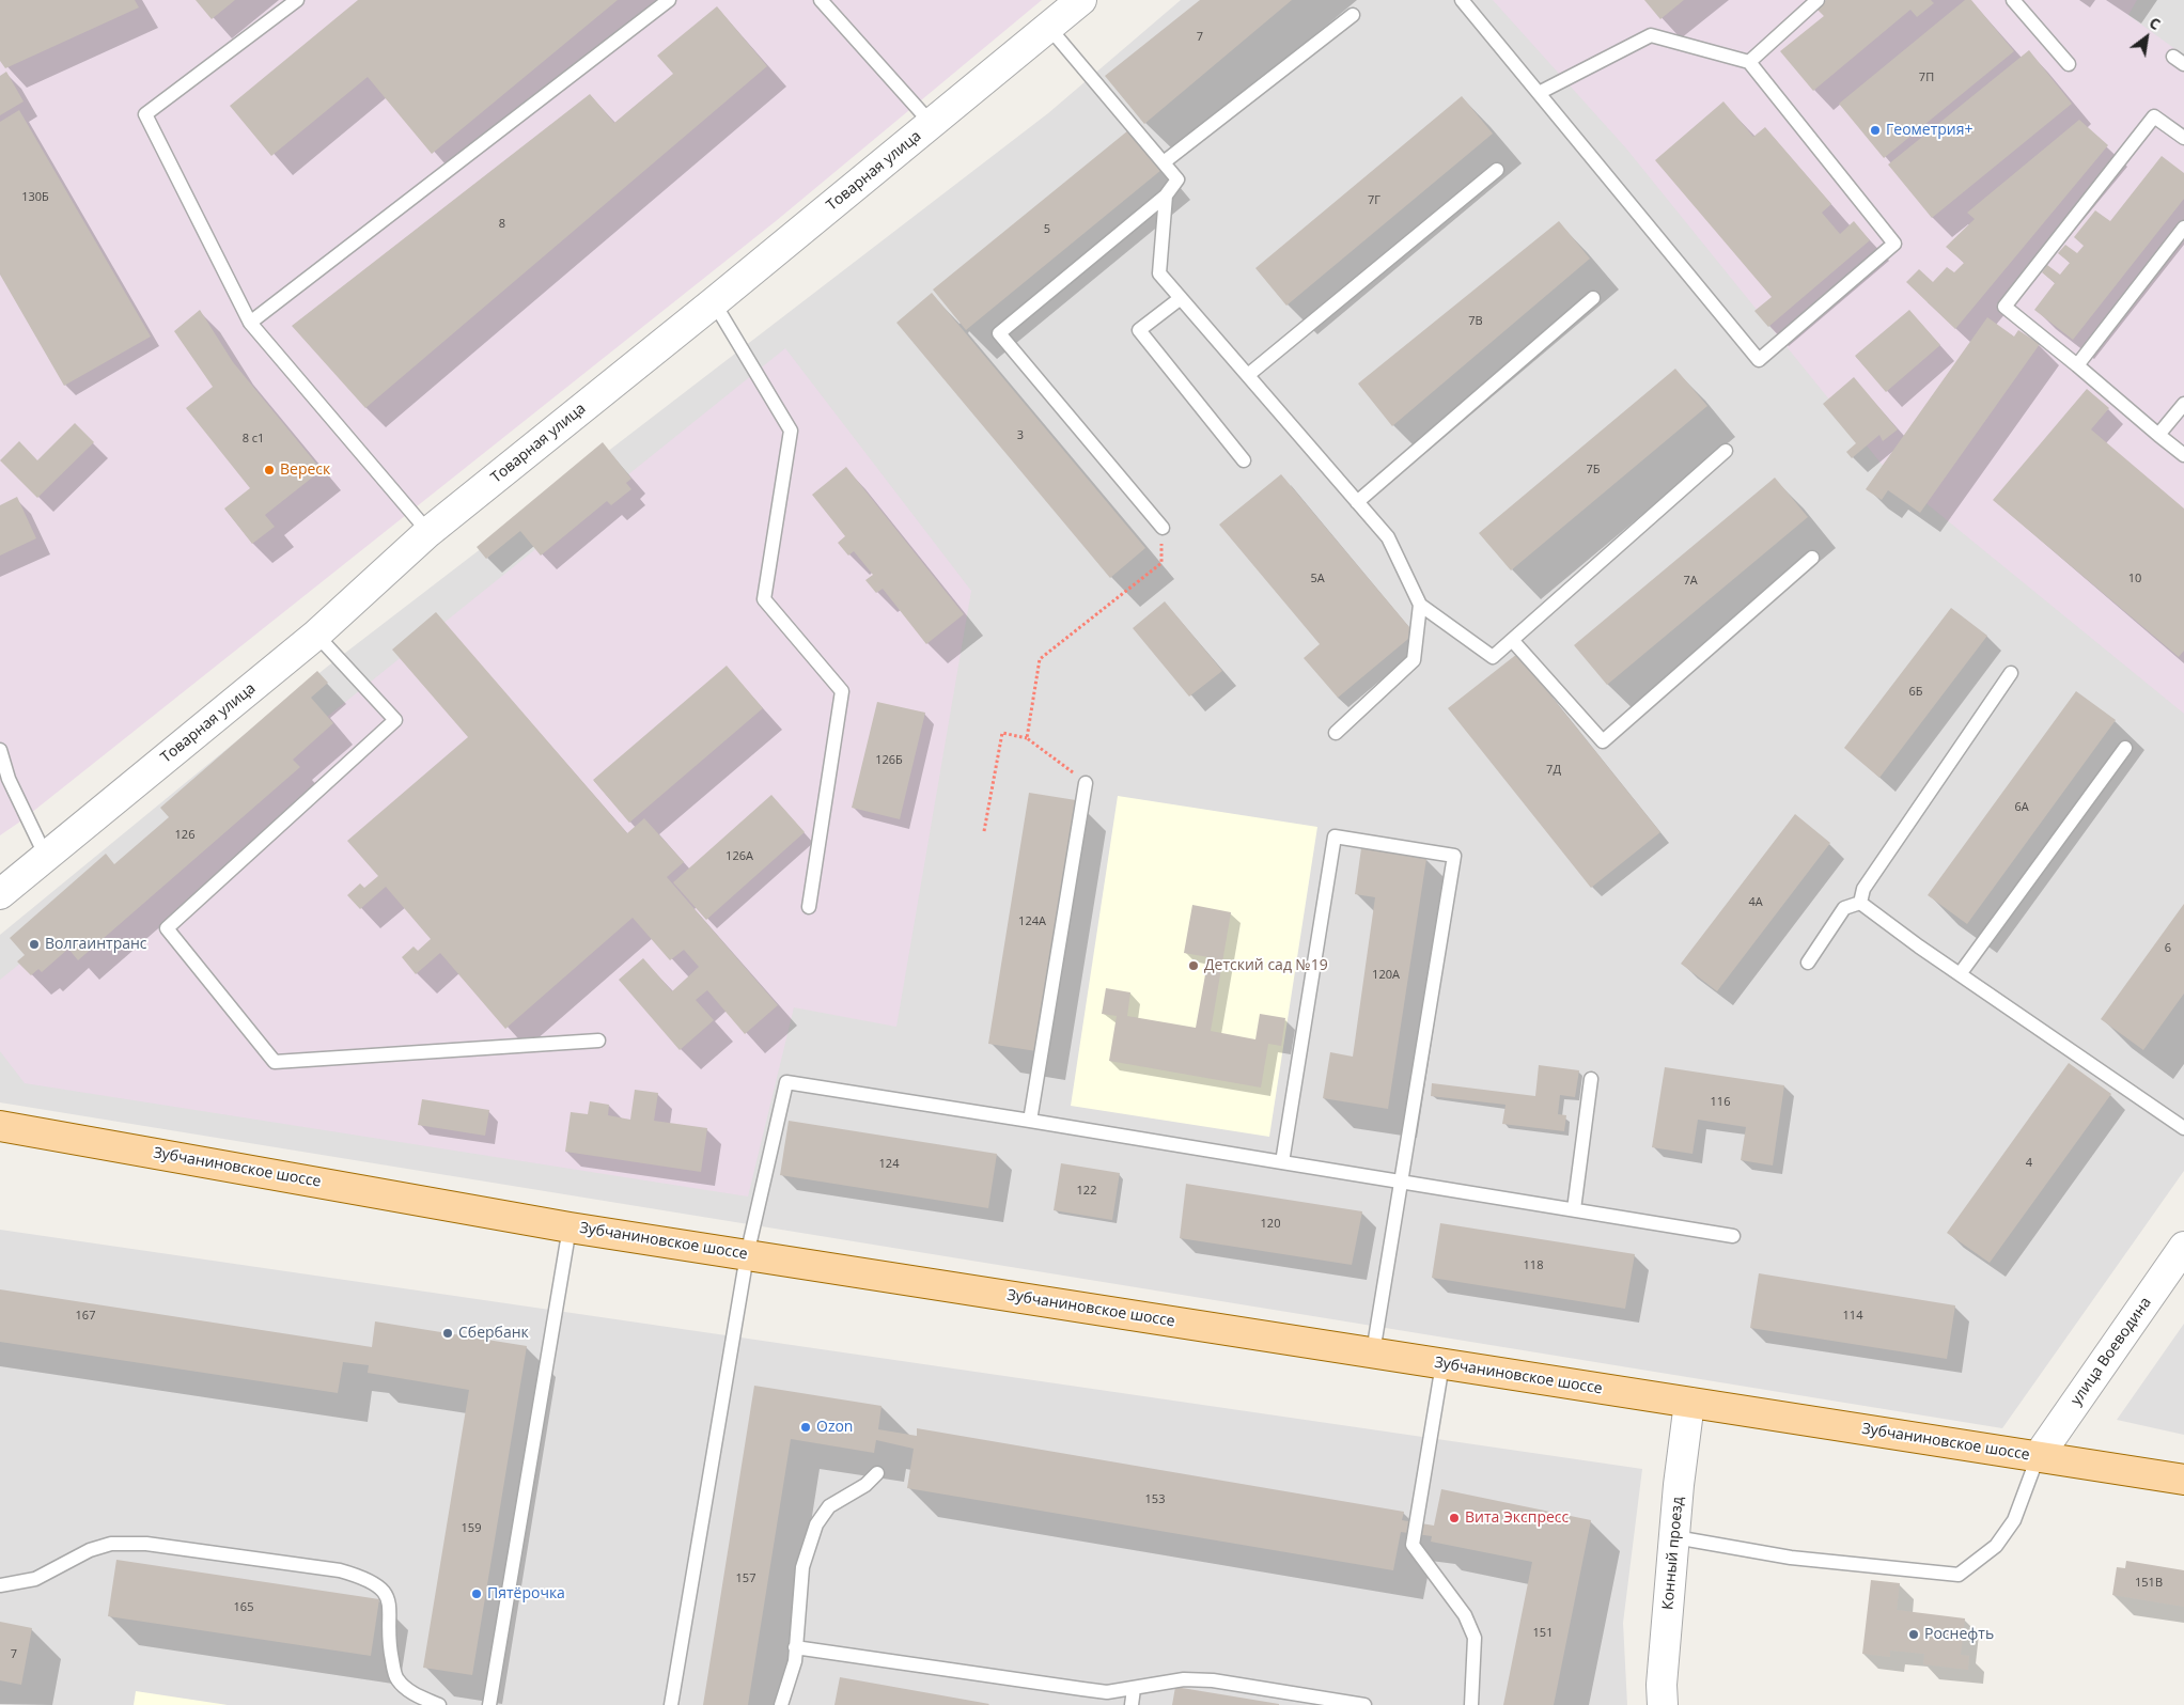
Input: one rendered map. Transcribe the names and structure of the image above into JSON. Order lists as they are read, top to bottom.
{
  "streets": {
    "main road": ["Зубчаниновское шоссе"],
    "street": ["Товарная улица", "улица Воеводина", "Конный проезд"]
  },
  "crossings": [
    ["Зубчаниновское шоссе", "улица Воеводина"],
    ["Зубчаниновское шоссе", "Конный проезд"]
  ],
  "places": [
    "Геометрия+",
    "Вереск",
    "Волгаинтранс",
    "Детский сад №19",
    "Сбербанк",
    "Ozon",
    "Вита Экспресс",
    "Пятёрочка",
    "Роснефть"
  ],
  "house_numbers": [
    "7",
    "7П",
    "130Б",
    "7Г",
    "8",
    "5",
    "7В",
    "3",
    "8 с1",
    "7Б",
    "5А",
    "10",
    "7А",
    "6Б",
    "126Б",
    "7Д",
    "6А",
    "126",
    "126А",
    "4А",
    "124А",
    "6",
    "120А",
    "116",
    "4",
    "124",
    "122",
    "120",
    "118",
    "167",
    "114",
    "153",
    "159",
    "157",
    "151В",
    "165",
    "151",
    "7"
  ],
  "north": "top right"
}
